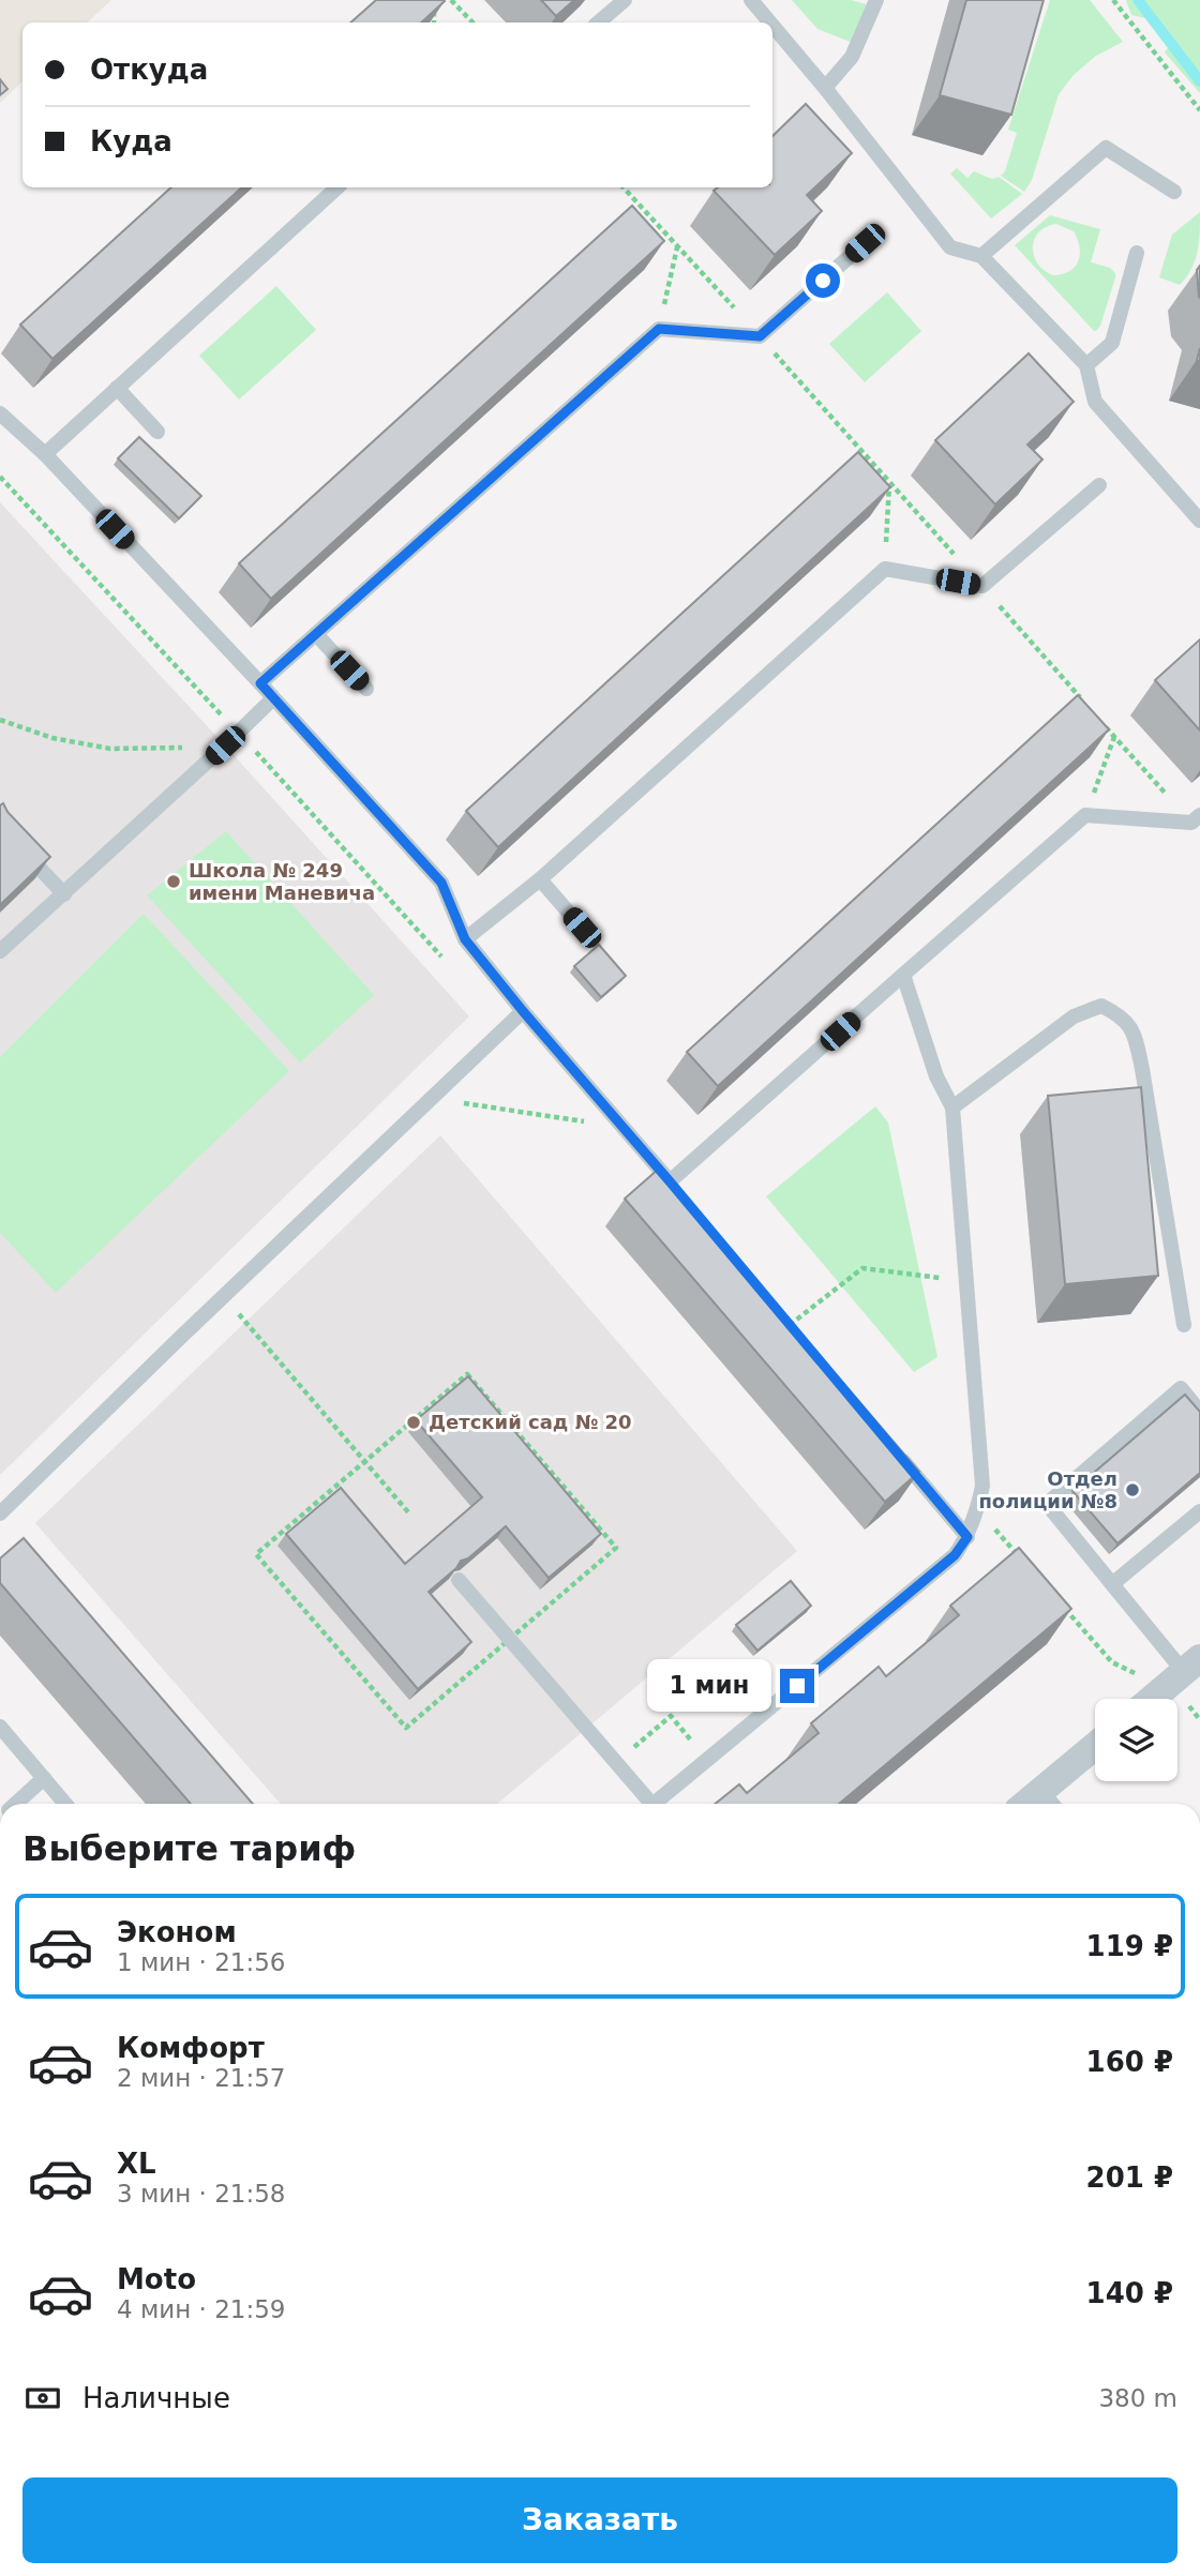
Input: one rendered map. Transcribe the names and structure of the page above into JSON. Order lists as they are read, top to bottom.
{
  "places": ["Школа № 249 имени Маневича", "Детский сад № 20", "Отдел полиции №8"],
  "page": {
    "banner": ["Откуда", "Куда"],
    "bubble": "1 мин",
    "heading": "Выберите тариф",
    "list": [
      {
        "name": "Эконом",
        "note": "1 мин · 21:56",
        "value": "119 ₽"
      },
      {
        "name": "Комфорт",
        "note": "2 мин · 21:57",
        "value": "160 ₽"
      },
      {
        "name": "XL",
        "note": "3 мин · 21:58",
        "value": "201 ₽"
      },
      {
        "name": "Moto",
        "note": "4 мин · 21:59",
        "value": "140 ₽"
      }
    ],
    "pay": ["Наличные", "380 m"],
    "buttons": "Заказать"
  }
}
